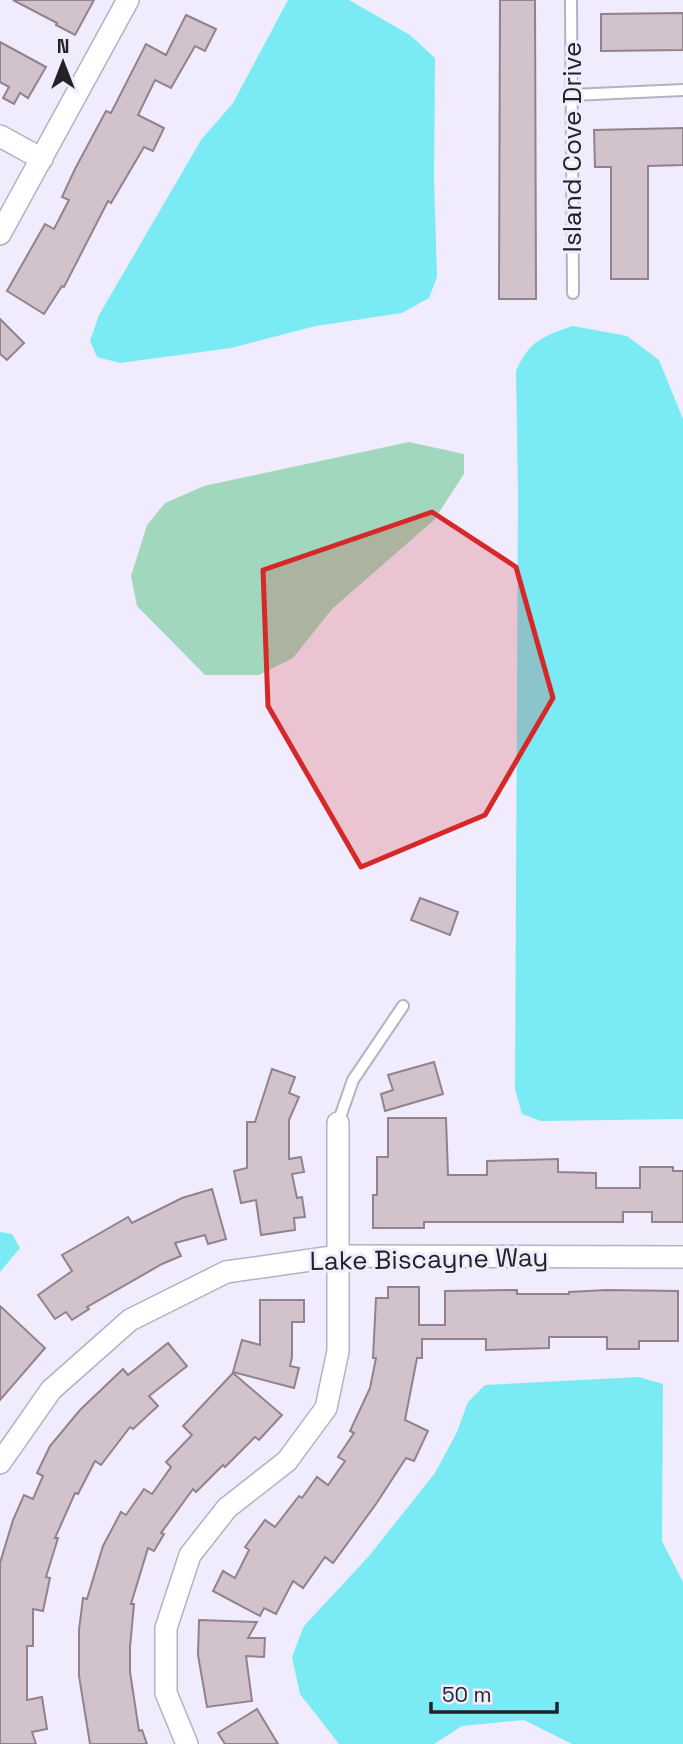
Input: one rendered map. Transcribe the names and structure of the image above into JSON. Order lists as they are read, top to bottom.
{
  "streets": {
    "street": ["Lake Biscayne Way"],
    "lane": ["Island Cove Drive"]
  },
  "scale_bar": "50 m",
  "north": "top"
}
